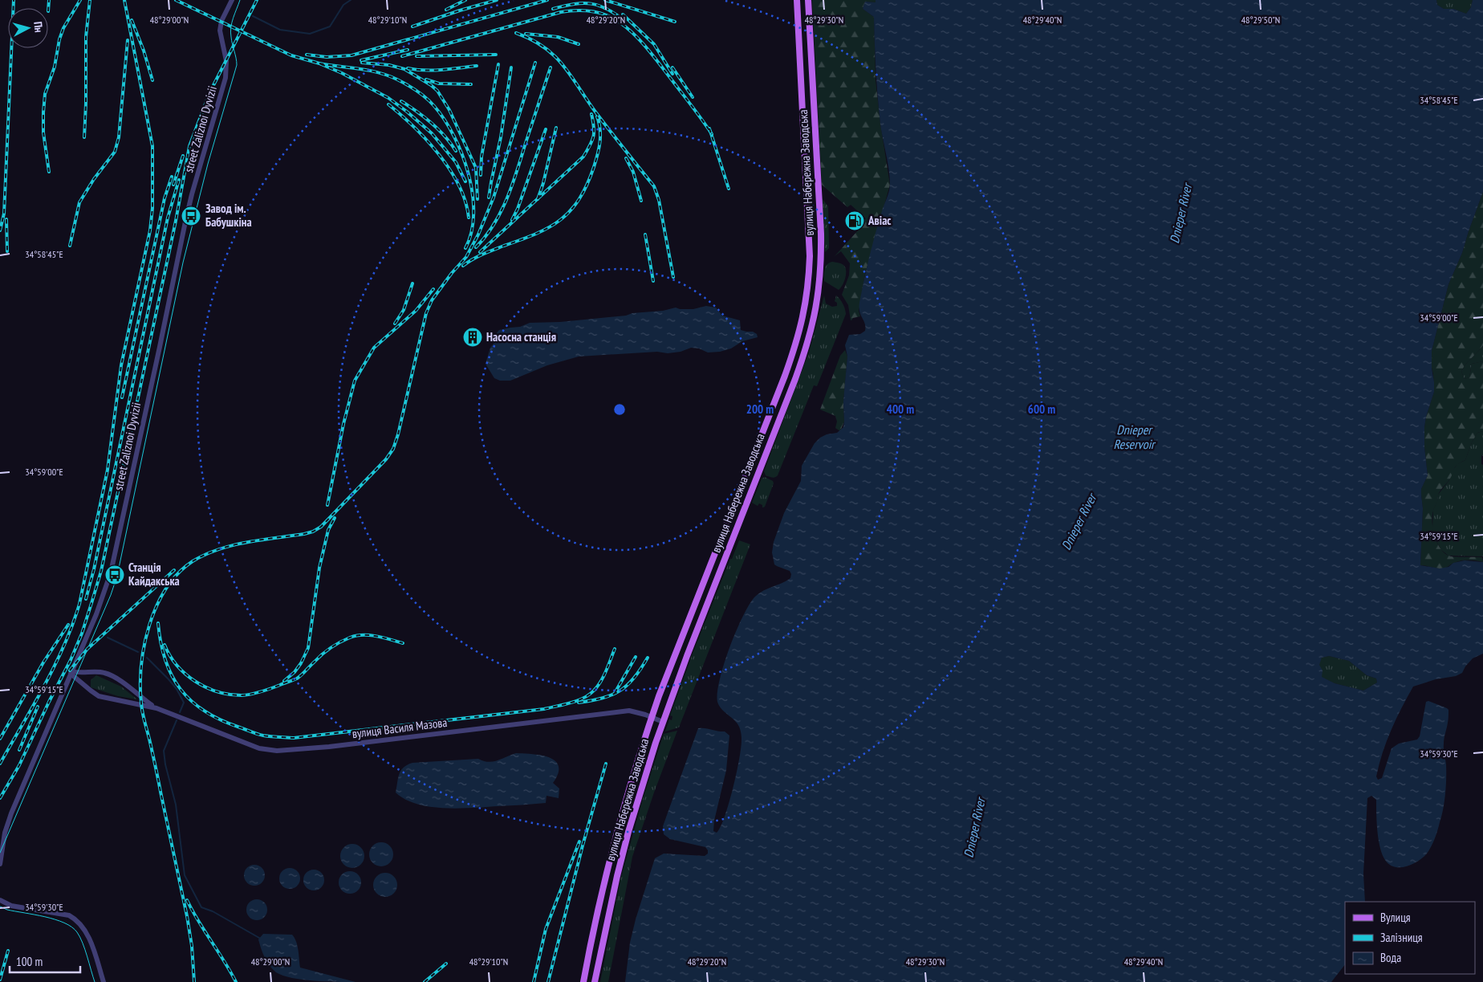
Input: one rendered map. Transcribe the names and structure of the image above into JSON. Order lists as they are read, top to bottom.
{
  "streets": {
    "main road": ["вулиця Набережна Заводська"],
    "street": ["street Zaliznoi Dyvizii", "вулиця Василя Мазова"]
  },
  "crossings": [
    ["street Zaliznoi Dyvizii", "вулиця Василя Мазова"],
    ["вулиця Набережна Заводська", "вулиця Василя Мазова"]
  ],
  "water": ["Dnieper River", "Dnieper Reservoir"],
  "places": {
    "bus stop": ["Завод ім. Бабушкіна", "Станція Кайдакська"],
    "fuel station": ["Авіас"],
    "building": ["Насосна станція"]
  },
  "legend": ["Вулиця", "Залізниця", "Вода"],
  "scale_bar": "100 m",
  "north": "right",
  "coordinates": [
    "48°29'00\"N",
    "48°29'10\"N",
    "48°29'20\"N",
    "48°29'30\"N",
    "48°29'40\"N",
    "48°29'50\"N",
    "34°58'45\"E",
    "34°59'00\"E",
    "34°59'15\"E",
    "34°59'30\"E"
  ],
  "rings": ["200 m", "400 m", "600 m"]
}
